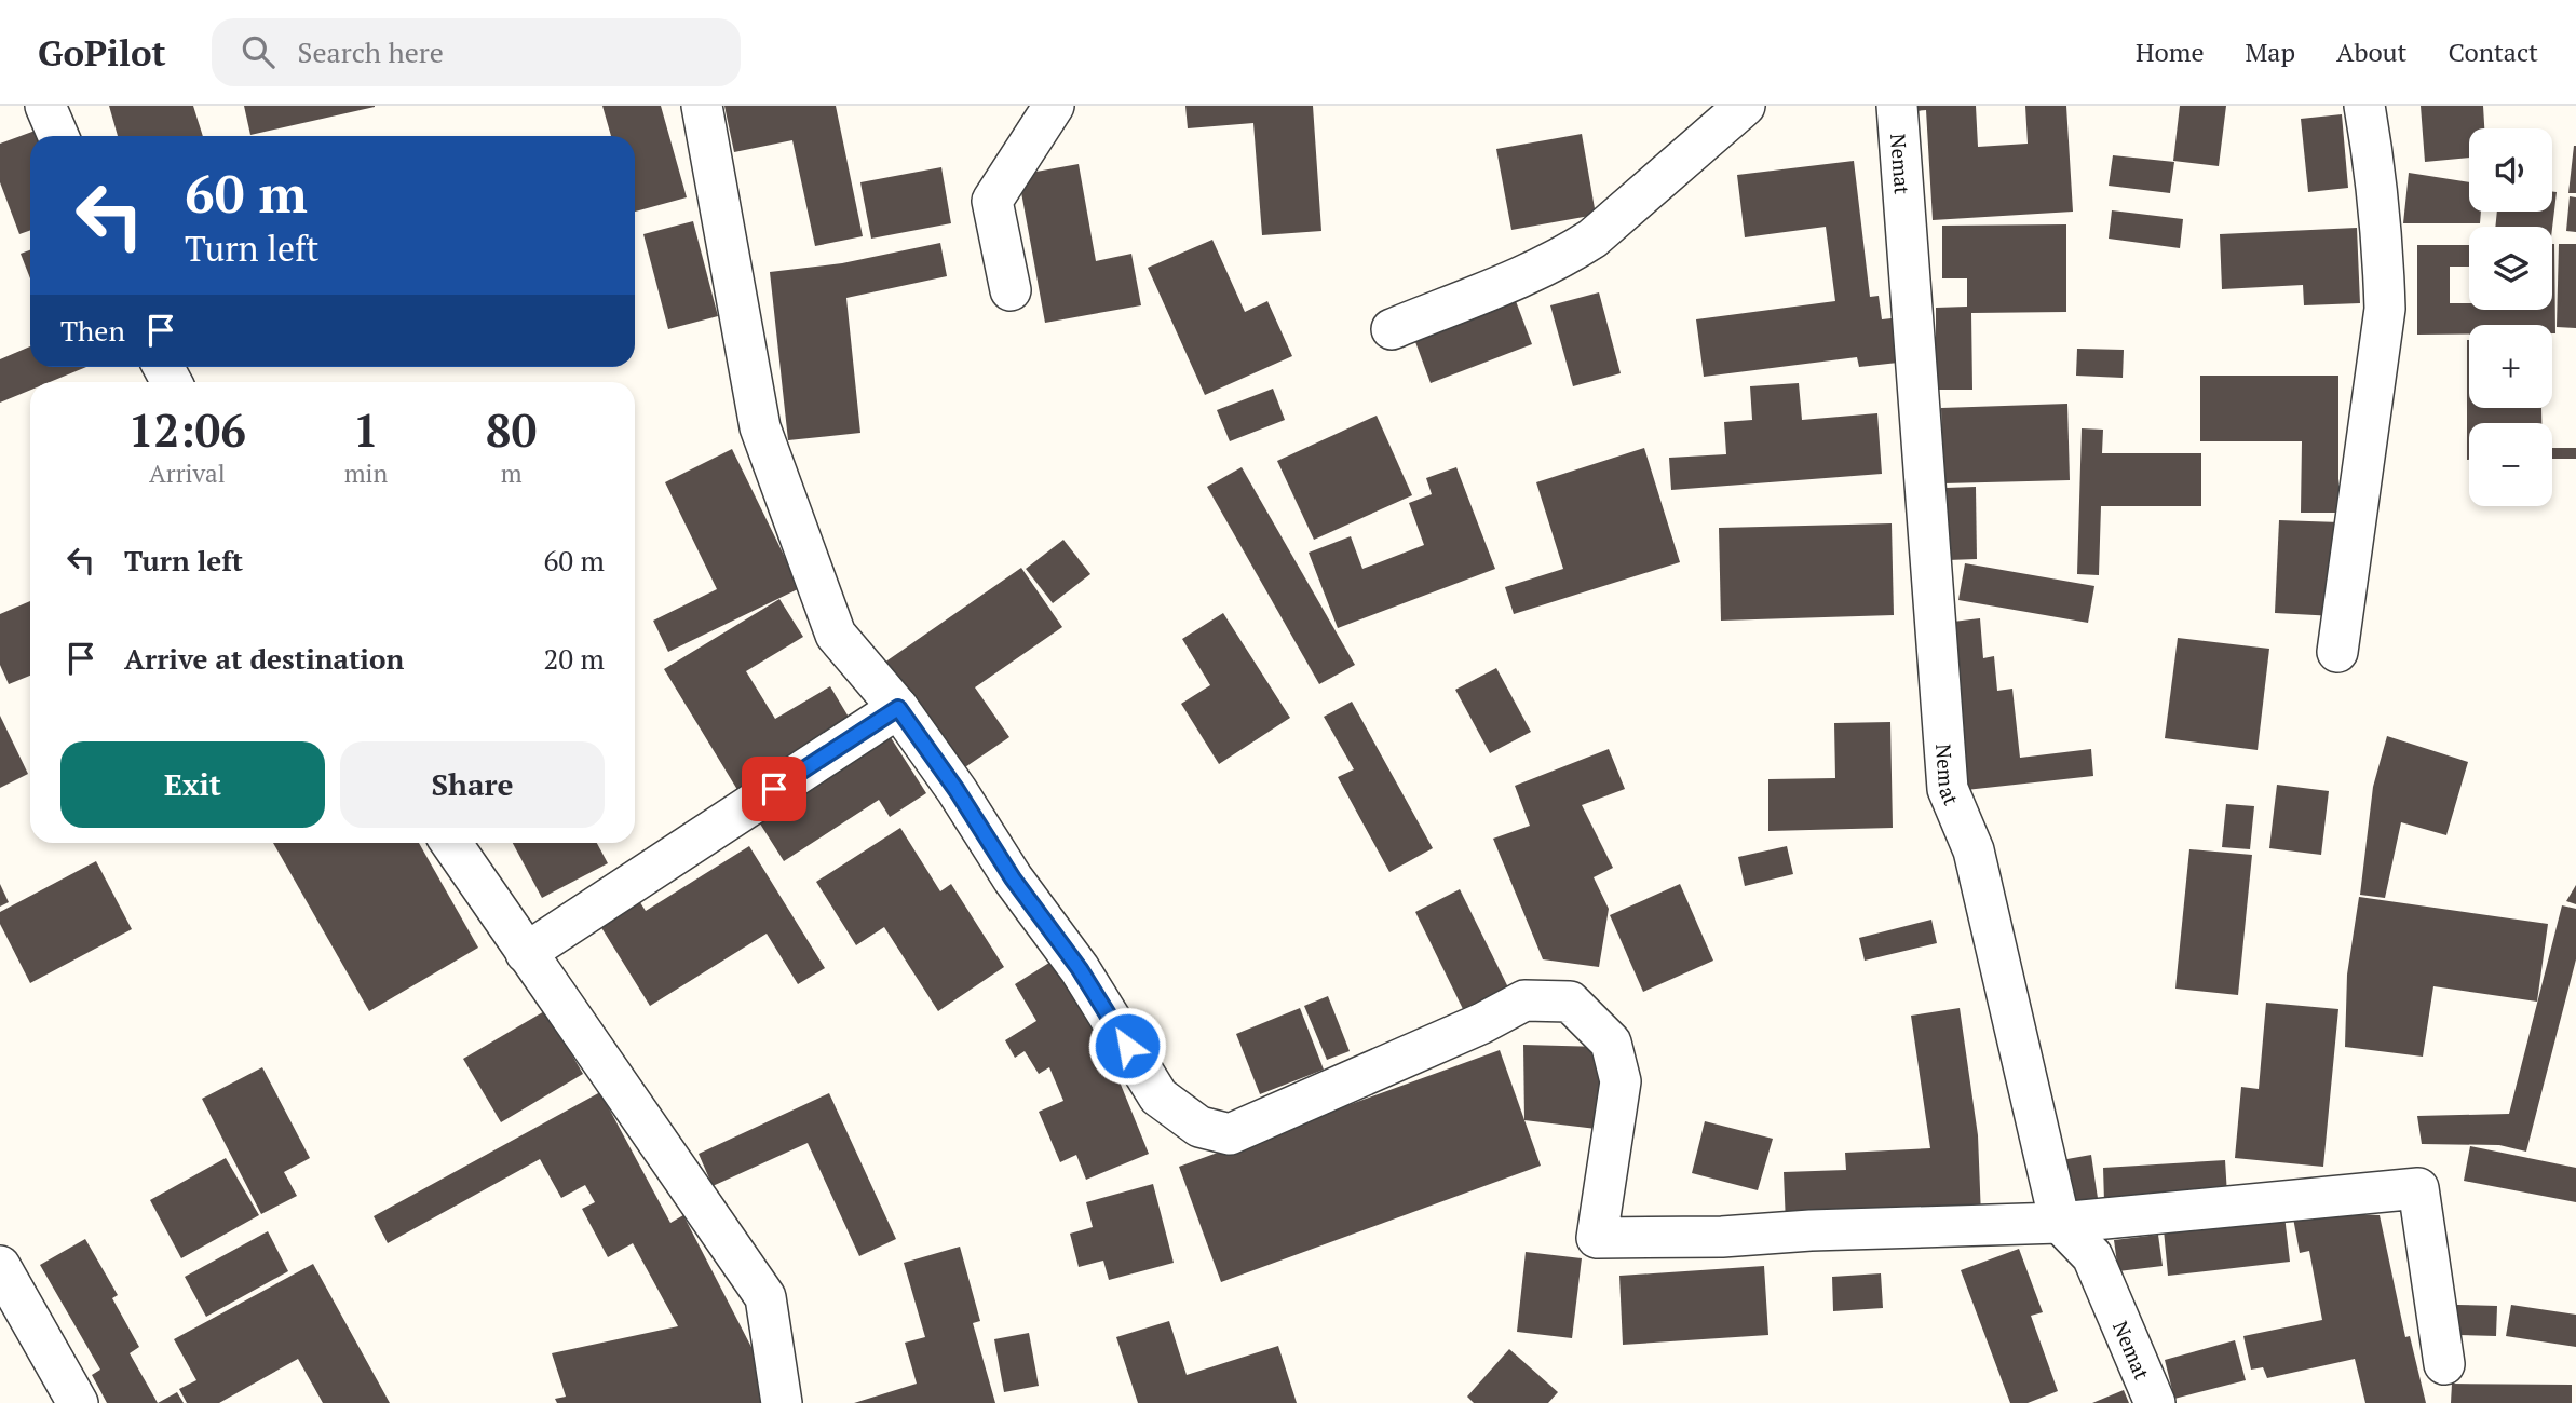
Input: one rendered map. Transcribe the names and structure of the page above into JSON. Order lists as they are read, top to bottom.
{
  "streets": {
    "street": ["Nemat"]
  },
  "page": {
    "header": "GoPilot",
    "search": "Search here",
    "nav": [
      "Home",
      "Map",
      "About",
      "Contact"
    ],
    "map_buttons": ["+", "−"],
    "turn": ["60 m", "Turn left"],
    "then": "Then",
    "eta": [
      "12:06",
      "Arrival",
      "1",
      "min",
      "80",
      "m"
    ],
    "list": [
      {
        "name": "Turn left",
        "value": "60 m"
      },
      {
        "name": "Arrive at destination",
        "value": "20 m"
      }
    ],
    "buttons": ["Exit", "Share"]
  }
}
